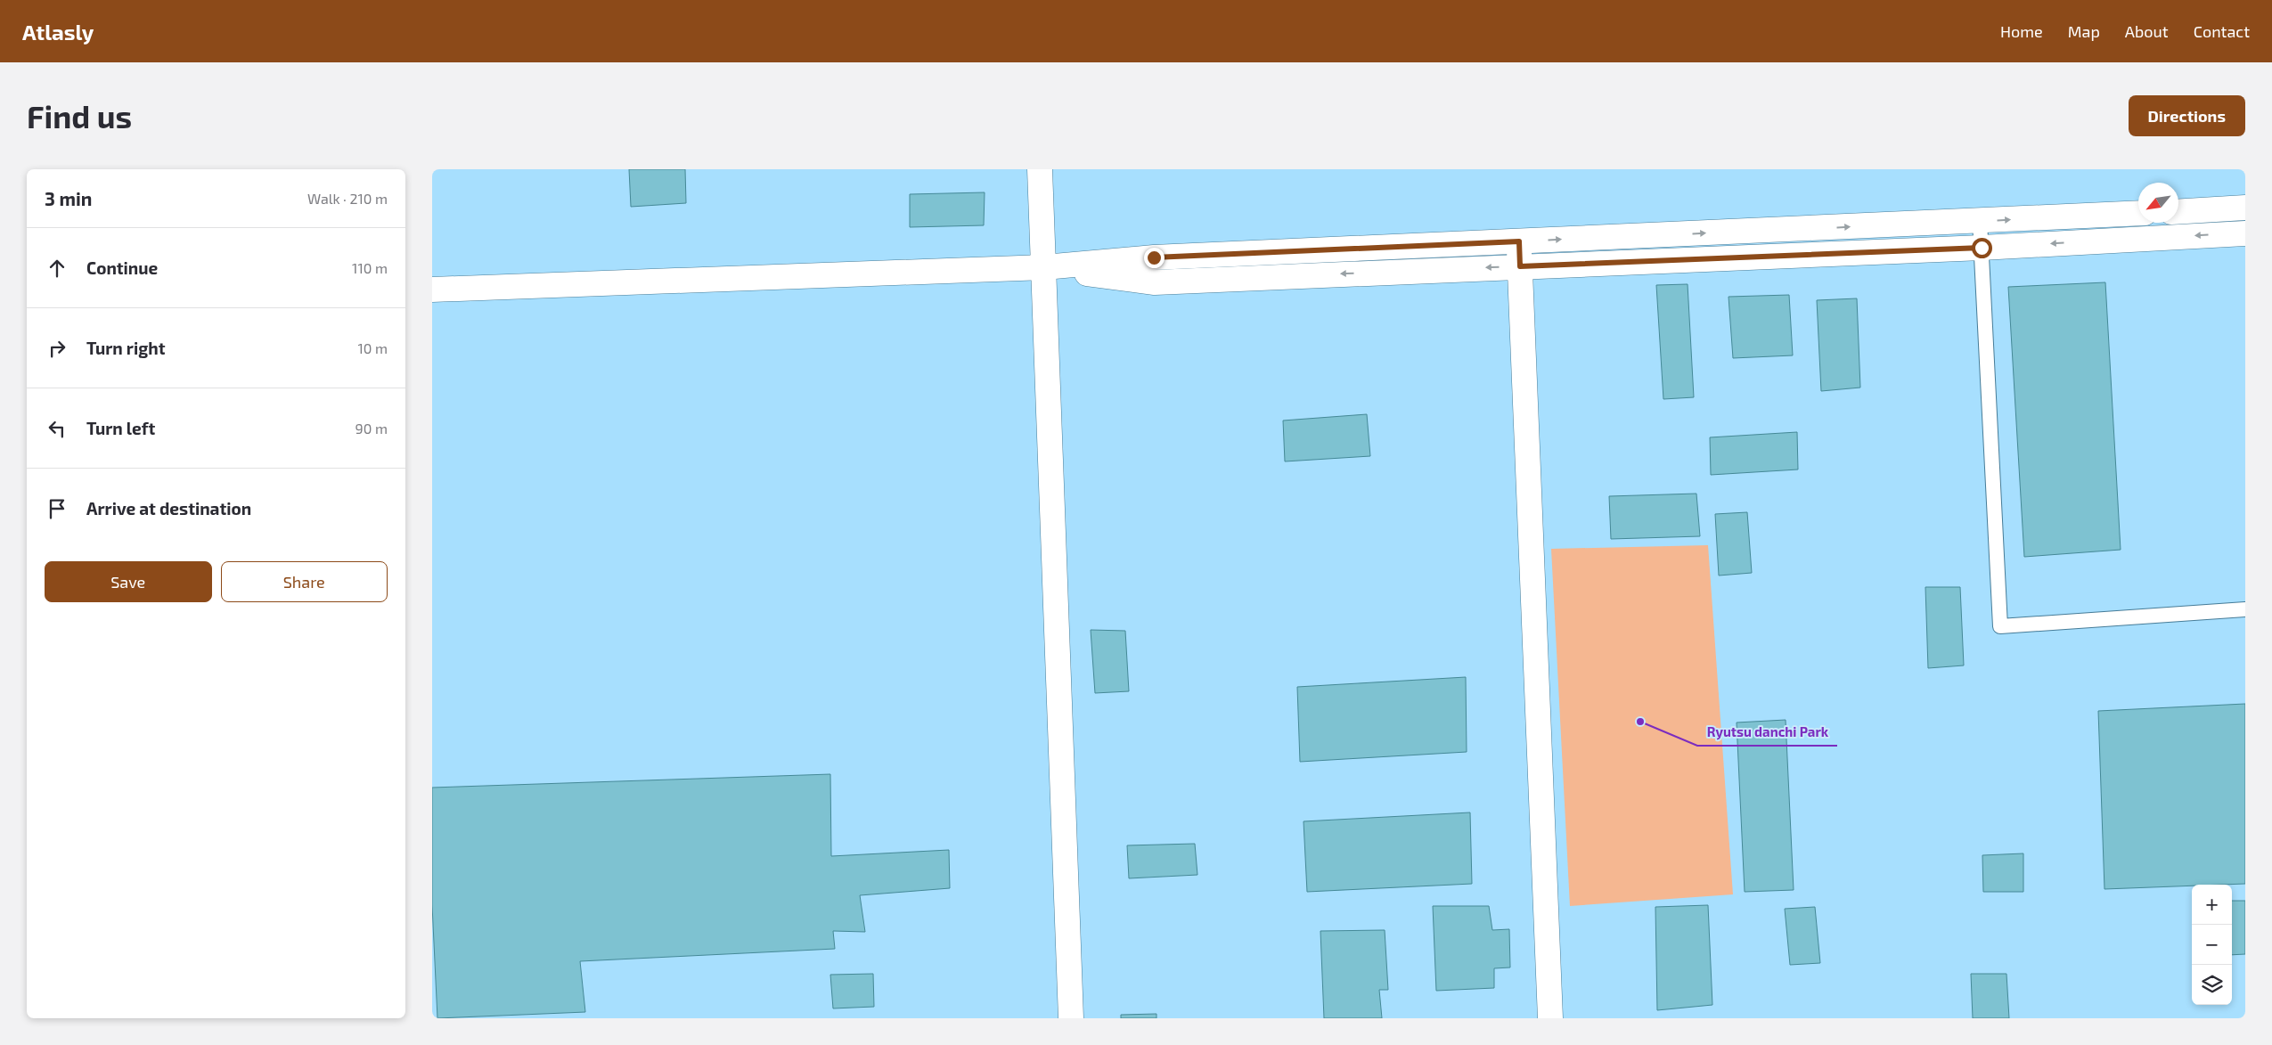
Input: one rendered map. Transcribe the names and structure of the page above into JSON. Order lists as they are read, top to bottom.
{
  "places": ["Ryutsu danchi Park"],
  "north": "bottom left",
  "page": {
    "header": "Atlasly",
    "nav": [
      "Home",
      "Map",
      "About",
      "Contact"
    ],
    "buttons": [
      "Directions",
      ["Save", "Share"]
    ],
    "title": "Find us",
    "heading": ["3 min", "Walk · 210 m"],
    "list": [
      ["Continue", "110 m"],
      ["Turn right", "10 m"],
      ["Turn left", "90 m"],
      "Arrive at destination"
    ],
    "map_buttons": ["+", "−"]
  }
}
